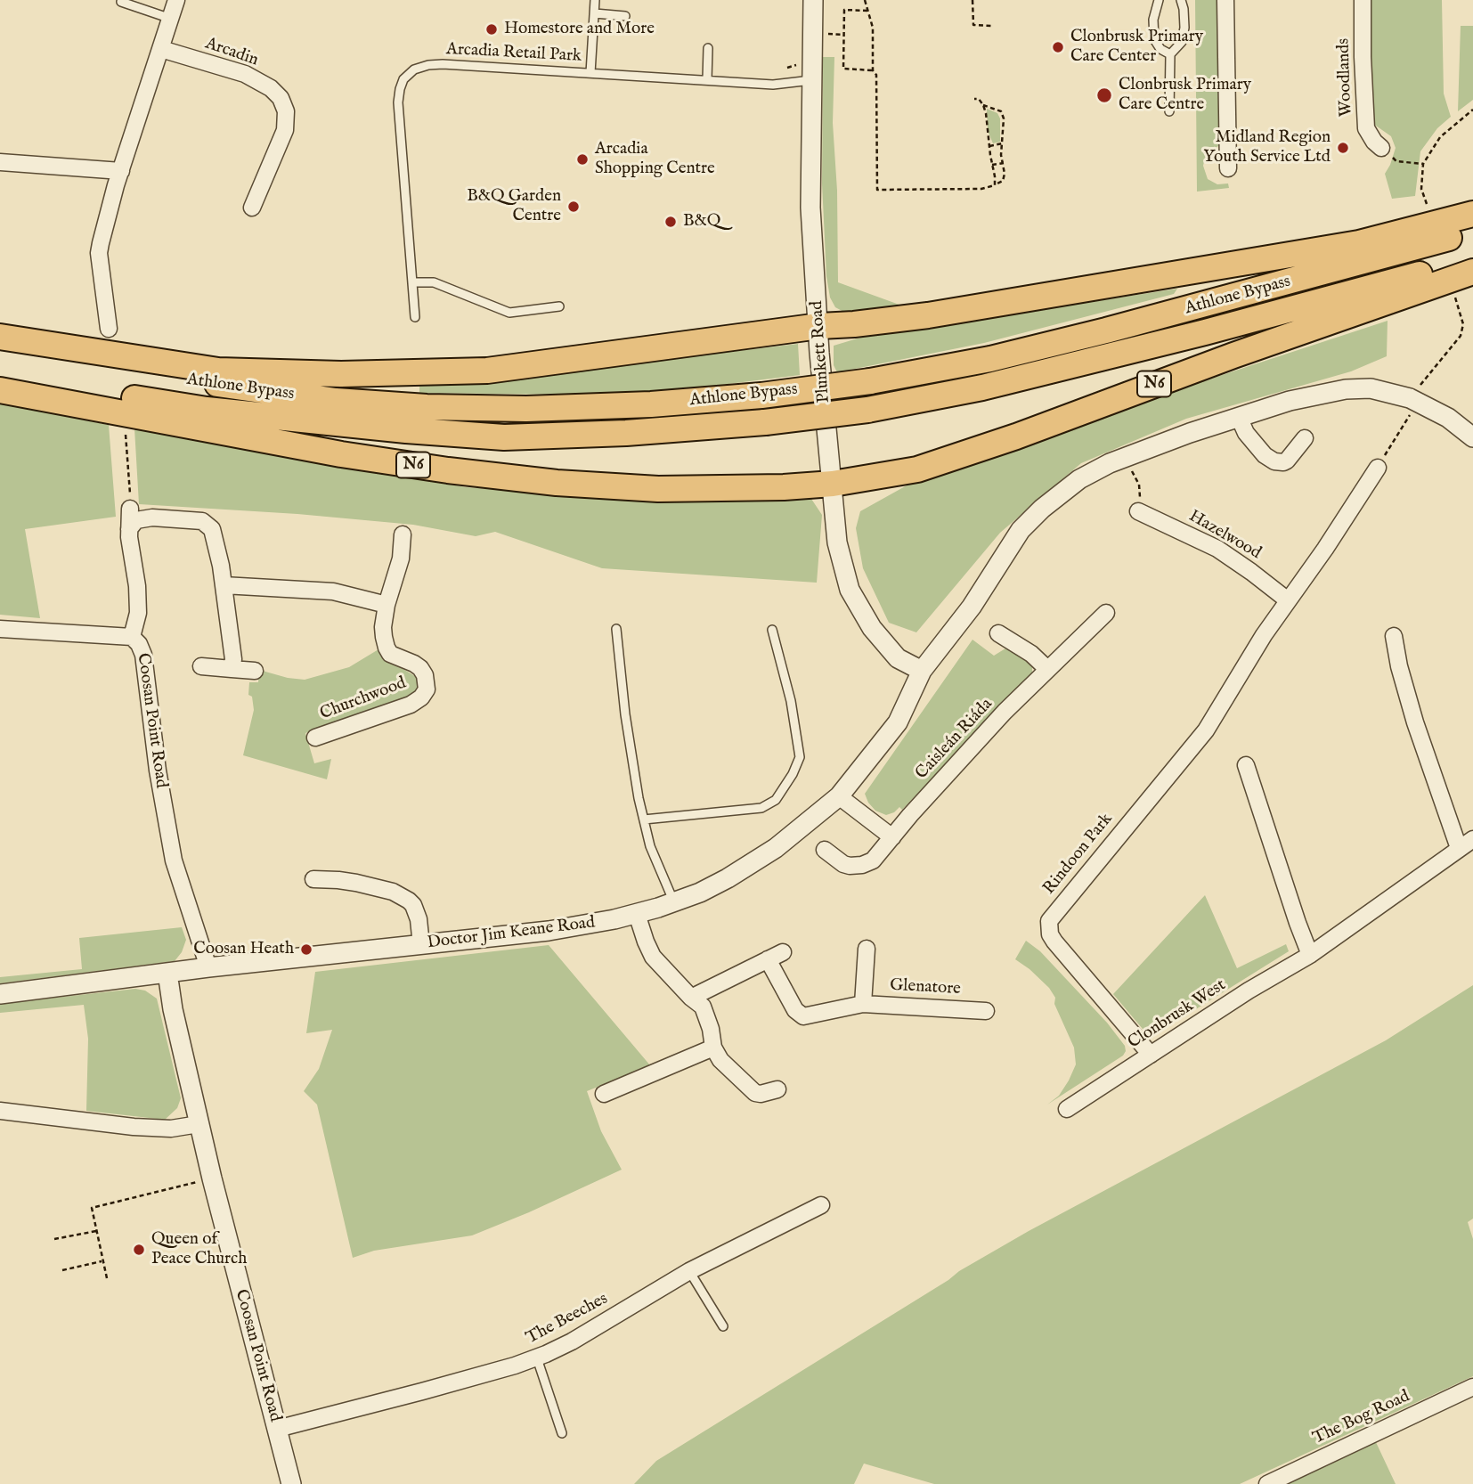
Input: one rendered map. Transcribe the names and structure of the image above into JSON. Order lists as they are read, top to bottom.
{
  "streets": {
    "highway": ["Athlone Bypass", "N6"],
    "street": [
      "Arcadin",
      "Woodlands",
      "Plunkett Road",
      "Hazelwood",
      "Churchwood",
      "Coosan Point Road",
      "Caisleán Riáda",
      "Rindoon Park",
      "Doctor Jim Keane Road",
      "Glenatore",
      "Clonbrusk West",
      "The Beeches",
      "The Bog Road"
    ],
    "lane": ["Arcadia Retail Park"]
  },
  "crossings": [
    ["Arcadia Retail Park", "Plunkett Road"],
    ["Plunkett Road", "N6"],
    ["Plunkett Road", "Doctor Jim Keane Road"],
    ["Hazelwood", "Rindoon Park"],
    ["Coosan Point Road", "Doctor Jim Keane Road"],
    ["Coosan Point Road", "The Beeches"],
    ["Rindoon Park", "Clonbrusk West"]
  ],
  "places": [
    "Homestore and More",
    "Clonbrusk Primary Care Center",
    "Clonbrusk Primary Care Centre",
    "Midland Region Youth Service Ltd",
    "Arcadia Shopping Centre",
    "B&Q Garden Centre",
    "B&Q",
    "Coosan Heath",
    "Queen of Peace Church"
  ]
}
